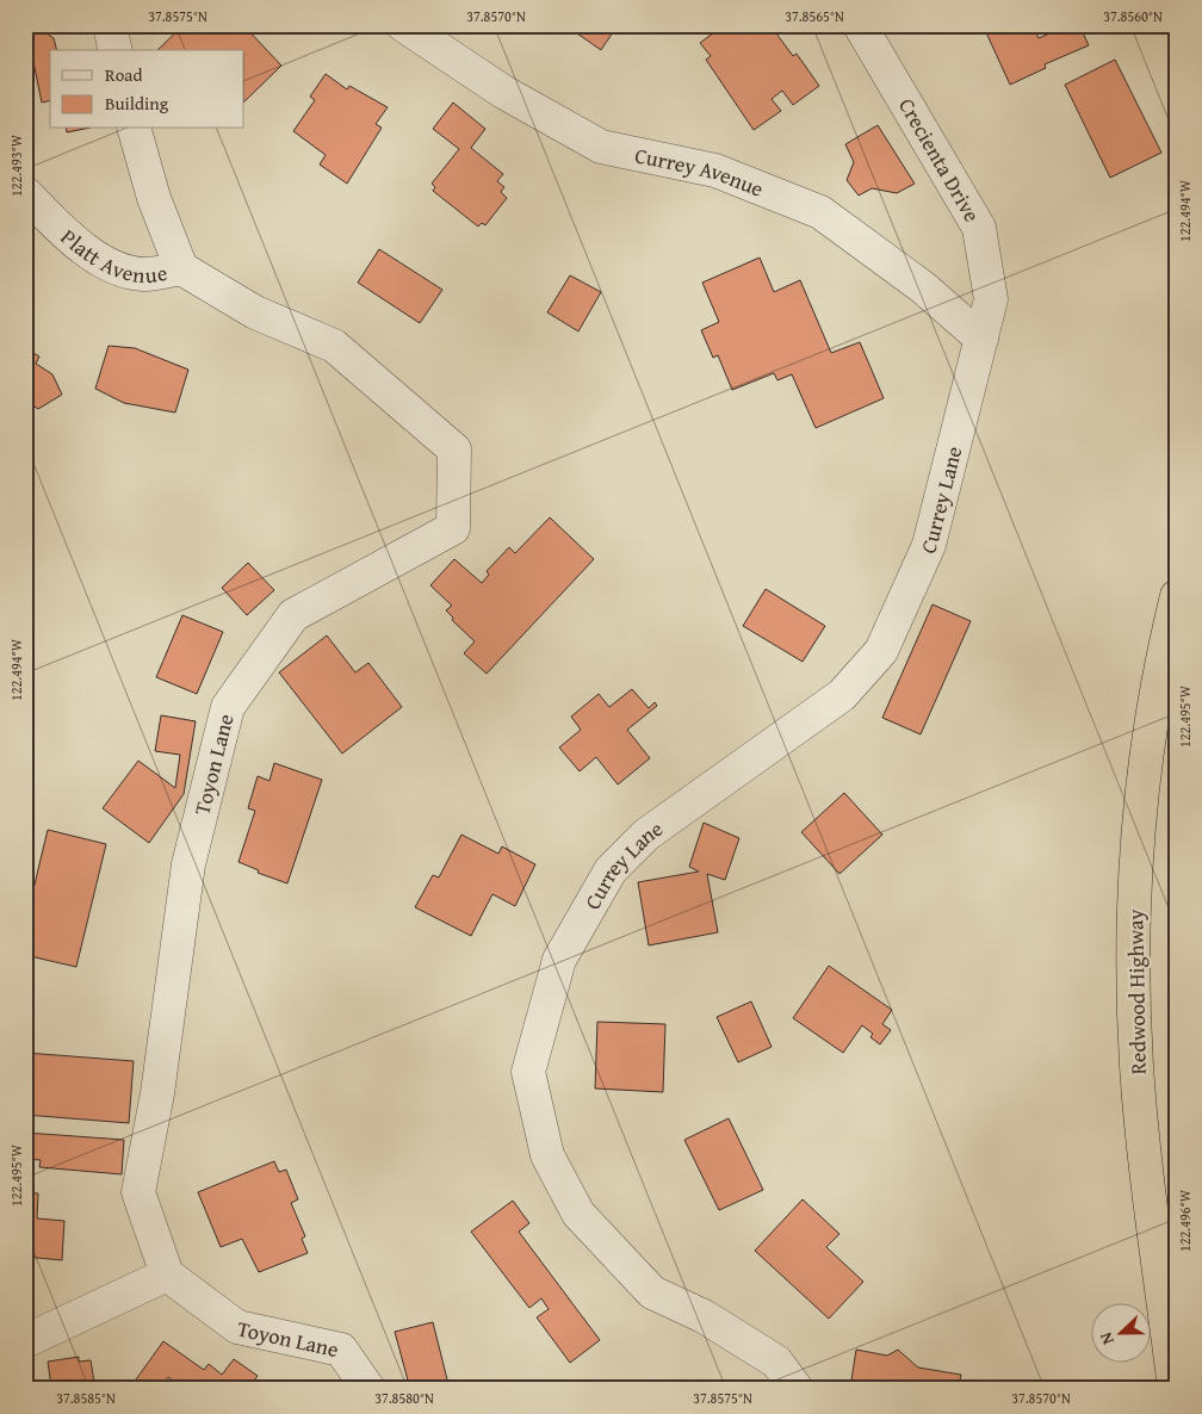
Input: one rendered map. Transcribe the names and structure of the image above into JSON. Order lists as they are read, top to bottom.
{
  "streets": {
    "highway": ["Redwood Highway"],
    "street": [
      "Crecienta Drive",
      "Currey Avenue",
      "Platt Avenue",
      "Currey Lane",
      "Toyon Lane"
    ]
  },
  "crossings": [
    ["Crecienta Drive", "Currey Avenue"],
    ["Crecienta Drive", "Currey Lane"],
    ["Currey Avenue", "Currey Lane"],
    ["Platt Avenue", "Toyon Lane"]
  ],
  "legend": ["Road", "Building"],
  "north": "left",
  "coordinates": [
    "37.8575°N",
    "37.8570°N",
    "37.8565°N",
    "37.8560°N",
    "122.493°W",
    "122.494°W",
    "122.495°W",
    "122.496°W",
    "37.8585°N",
    "37.8580°N"
  ]
}
